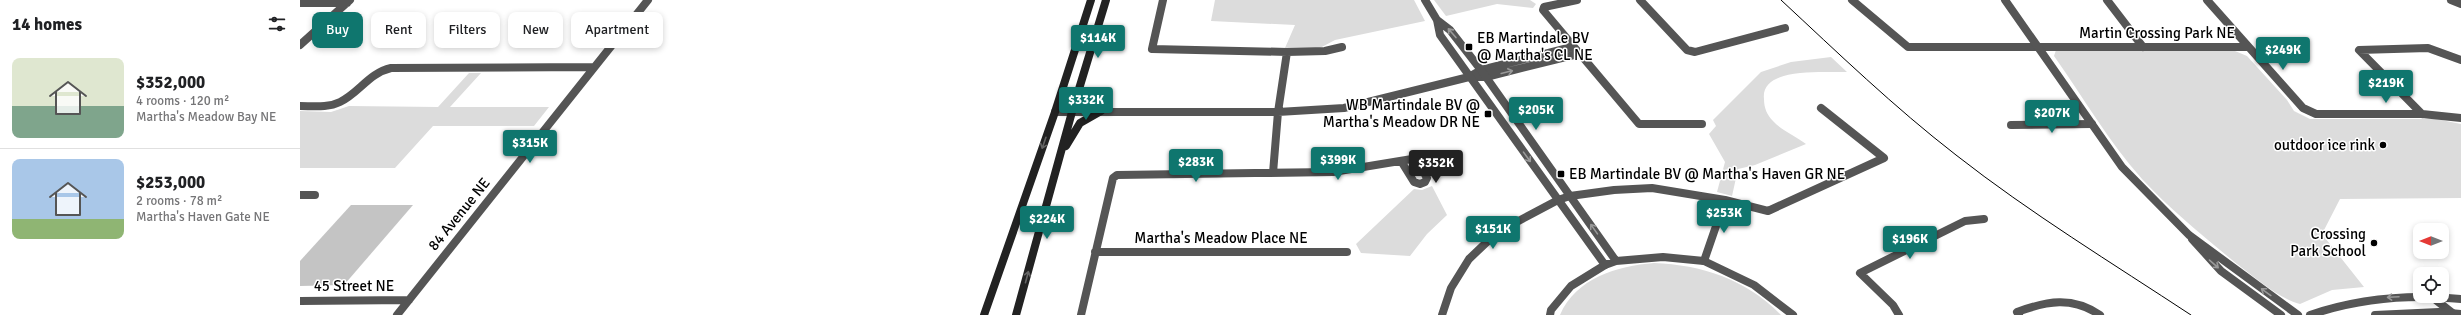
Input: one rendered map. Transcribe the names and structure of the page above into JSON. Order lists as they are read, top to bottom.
{
  "streets": {
    "street": [
      "Martin Crossing Park NE",
      "84 Avenue NE",
      "Martha's Meadow Place NE",
      "45 Street NE"
    ]
  },
  "crossings": [
    ["84 Avenue NE", "45 Street NE"]
  ],
  "places": {
    "transit": ["EB Martindale BV @ Martha's CL NE", "WB Martindale BV @ Martha's Meadow DR NE", "EB Martindale BV @ Martha's Haven GR NE"],
    "other": ["outdoor ice rink", "Crossing Park School"]
  },
  "north": "left",
  "page": {
    "heading": "14 homes",
    "chip": [
      "Buy",
      "Rent",
      "Filters",
      "New",
      "Apartment"
    ],
    "price": [
      "$114K",
      "$249K",
      "$219K",
      "$332K",
      "$205K",
      "$207K",
      "$315K",
      "$399K",
      "$283K",
      "$352K",
      "$253K",
      "$224K",
      "$151K",
      "$196K"
    ],
    "list": [
      {
        "name": "$352,000",
        "note": "4 rooms · 120 m² · Martha's Meadow Bay NE"
      },
      {
        "name": "$253,000",
        "note": "2 rooms · 78 m² · Martha's Haven Gate NE"
      }
    ]
  }
}
